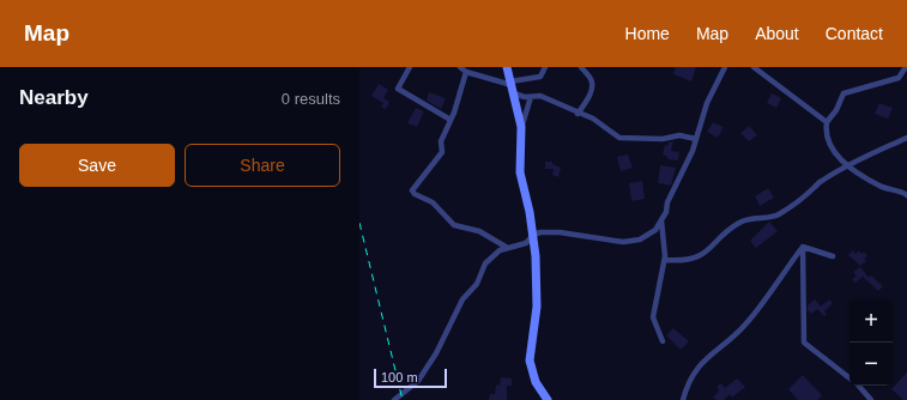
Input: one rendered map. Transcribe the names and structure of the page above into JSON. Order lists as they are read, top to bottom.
{
  "scale_bar": "100 m",
  "page": {
    "header": "Map",
    "nav": [
      "Home",
      "Map",
      "About",
      "Contact"
    ],
    "heading": ["Nearby", "0 results"],
    "buttons": ["Save", "Share"],
    "map_buttons": ["+", "−"],
    "scale": "100 m"
  }
}
